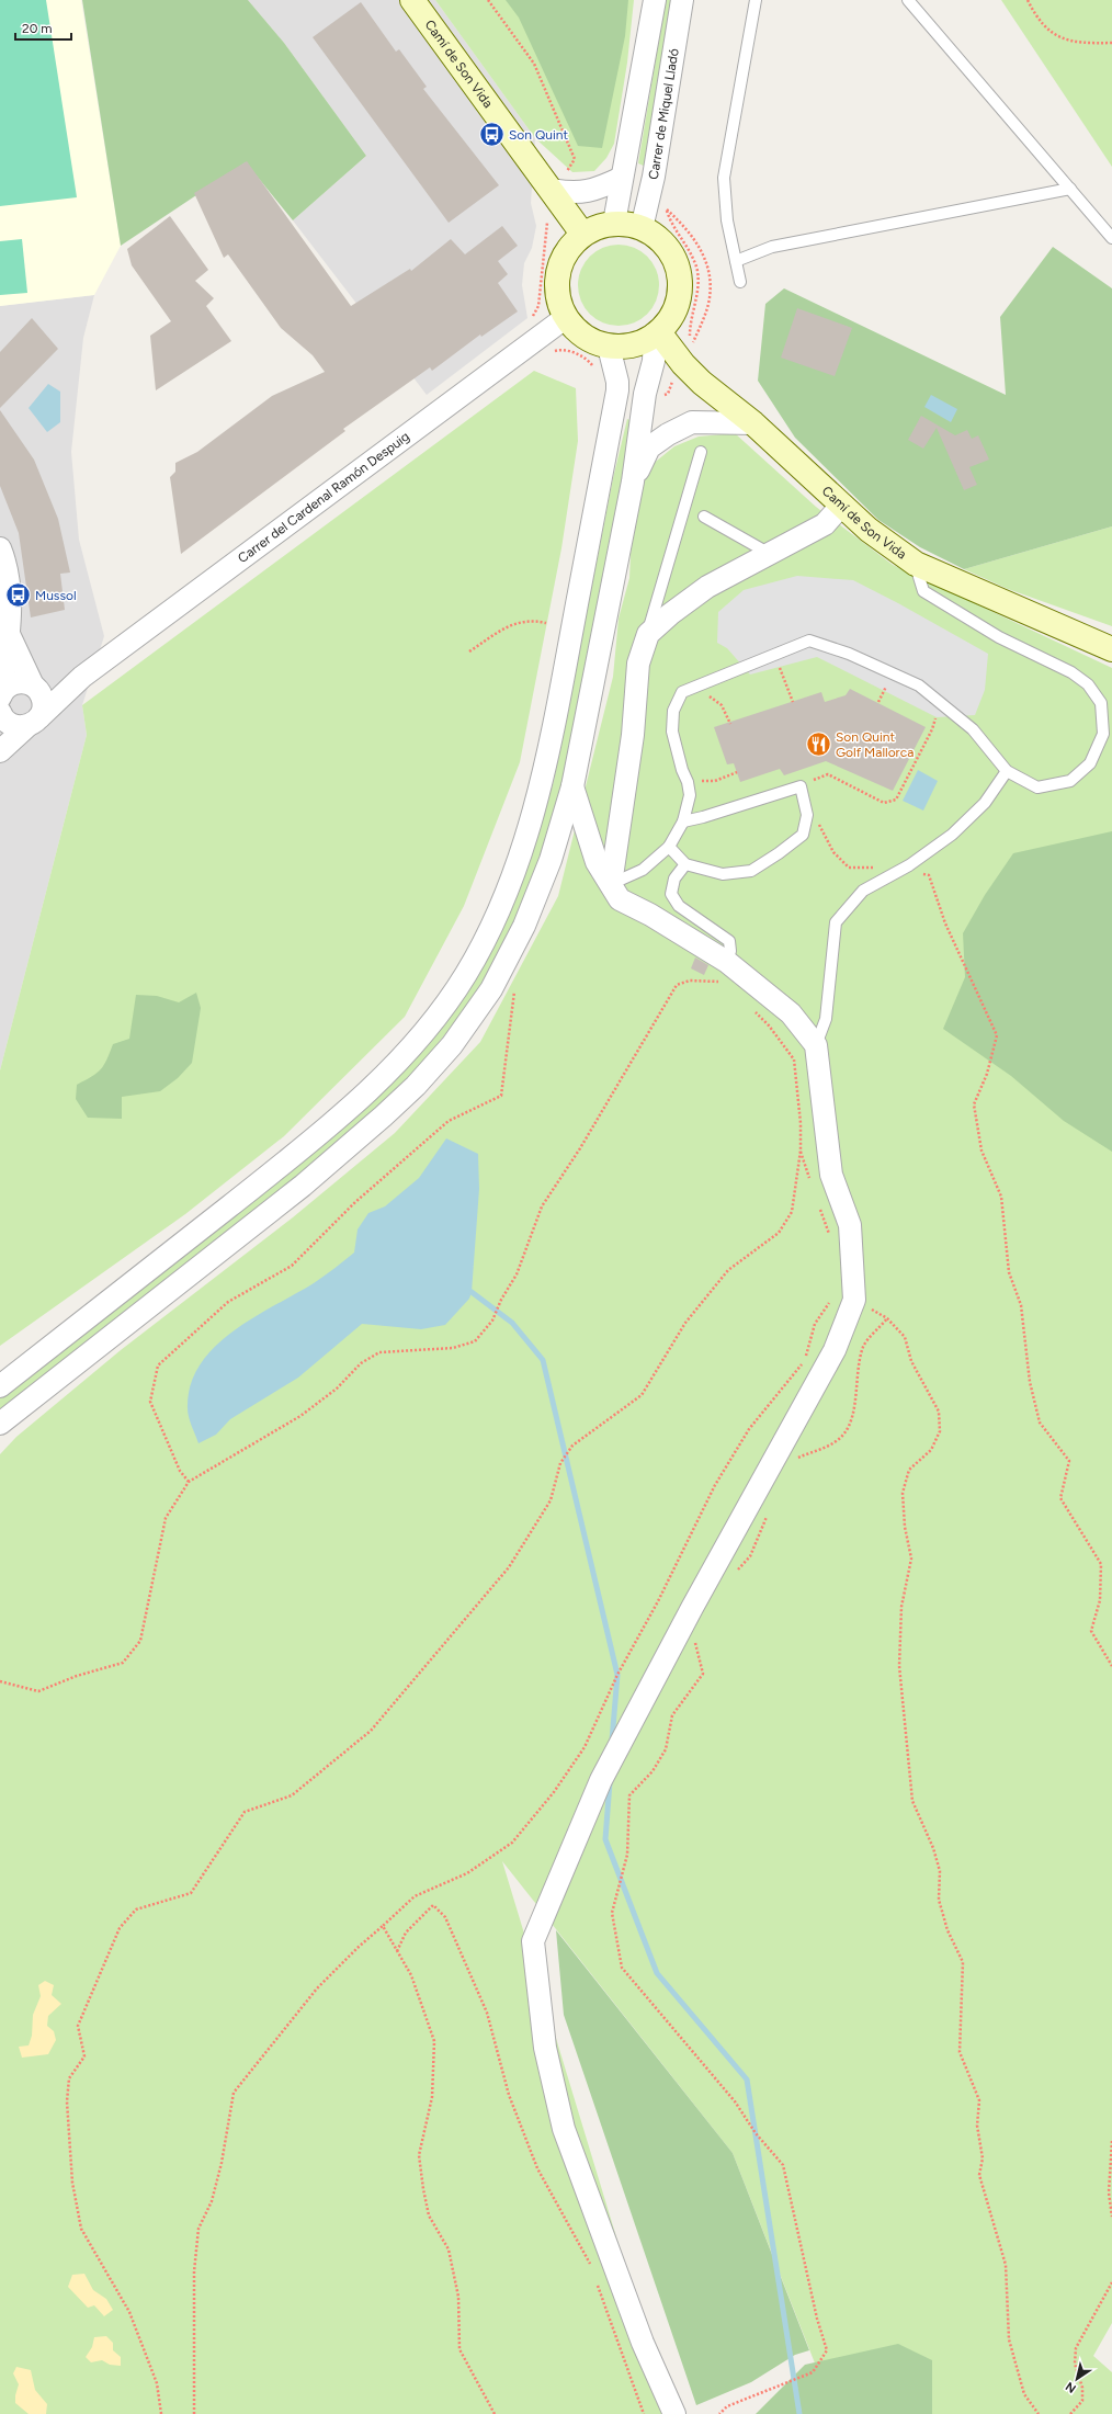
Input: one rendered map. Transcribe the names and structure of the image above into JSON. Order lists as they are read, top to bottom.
{
  "streets": {
    "street": ["Camí de Son Vida", "Carrer de Miquel Lladó", "Carrer del Cardenal Ramón Despuig"]
  },
  "crossings": [
    ["Camí de Son Vida", "Carrer de Miquel Lladó"],
    ["Camí de Son Vida", "Carrer del Cardenal Ramón Despuig"],
    ["Carrer de Miquel Lladó", "Carrer del Cardenal Ramón Despuig"]
  ],
  "places": {
    "bus stop": ["Son Quint", "Mussol"],
    "restaurant": ["Son Quint Golf Mallorca"]
  },
  "scale_bar": "20 m",
  "north": "bottom left"
}
